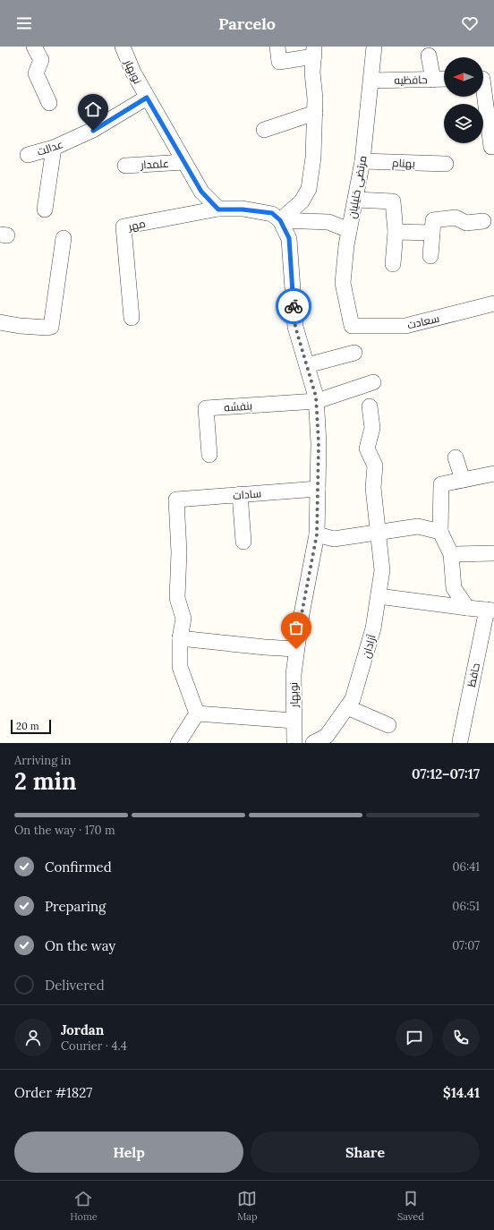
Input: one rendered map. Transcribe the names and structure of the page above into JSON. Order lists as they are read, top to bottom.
{
  "streets": {
    "street": [
      "نوبهار",
      "حافظیه",
      "عدالت",
      "بهنام",
      "علمدار",
      "مرتضی خلیلیان",
      "مهر",
      "سعادت",
      "بنفشه",
      "سادات",
      "آزادان",
      "حافظ"
    ]
  },
  "crossings": [
    ["نوبهار", "عدالت"],
    ["نوبهار", "علمدار"],
    ["نوبهار", "مهر"],
    ["نوبهار", "بنفشه"],
    ["نوبهار", "سادات"],
    ["حافظیه", "مرتضی خلیلیان"],
    ["بهنام", "مرتضی خلیلیان"],
    ["مرتضی خلیلیان", "سعادت"]
  ],
  "scale_bar": "20 m",
  "north": "left",
  "page": {
    "header": "Parcelo",
    "scale": "20 m",
    "heading": ["2 min", "Arriving in", "07:12–07:17"],
    "panel": [
      "Jordan",
      "Courier · 4.4",
      "Order #1827",
      "$14.41"
    ],
    "bar": "On the way · 170 m",
    "list": [
      ["Confirmed", "06:41"],
      ["Preparing", "06:51"],
      ["On the way", "07:07"],
      "Delivered"
    ],
    "buttons": ["Help", "Share"],
    "tabs": ["Home", "Map", "Saved"]
  }
}
